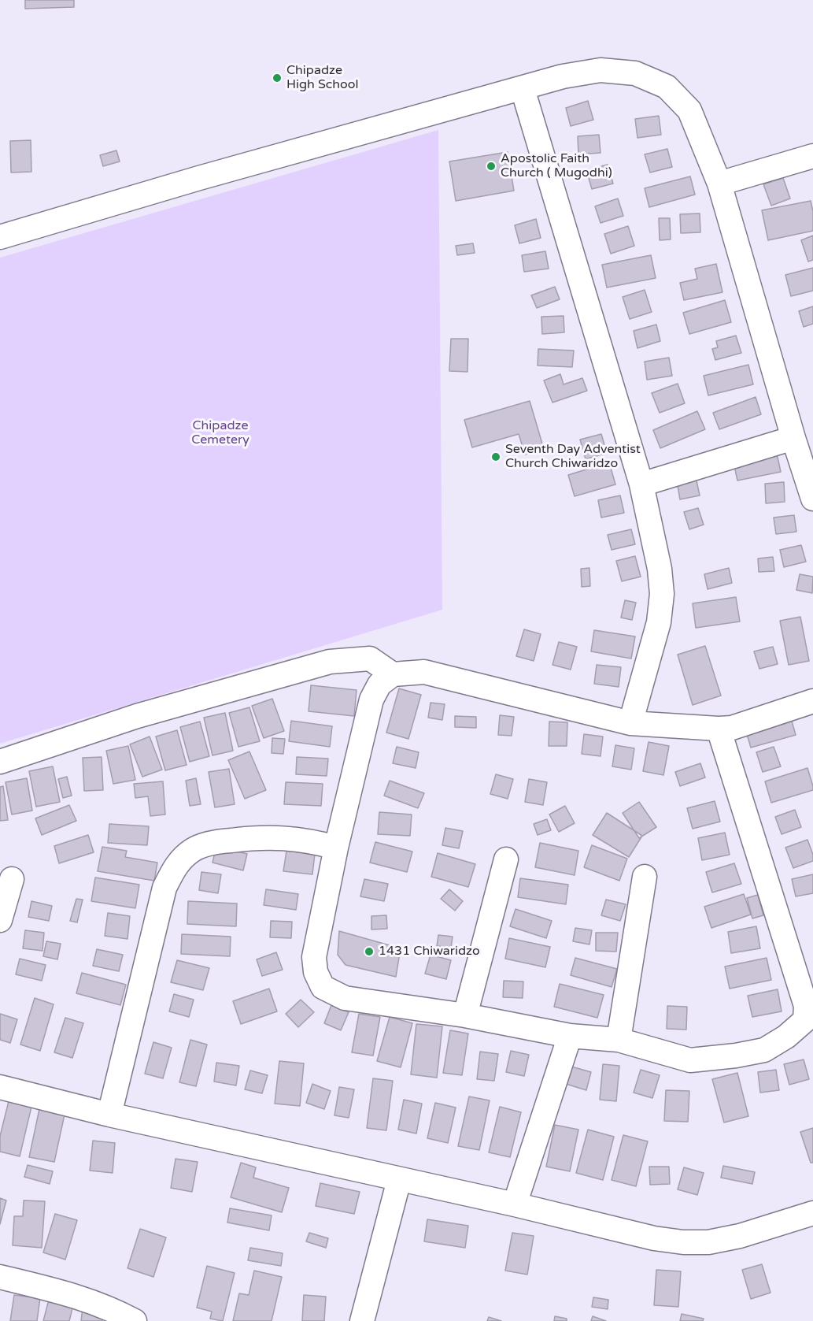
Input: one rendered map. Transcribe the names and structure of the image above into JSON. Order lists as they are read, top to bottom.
{
  "parks": ["Chipadze Cemetery"],
  "places": [
    "Chipadze High School",
    "Apostolic Faith Church ( Mugodhi)",
    "Seventh Day Adventist Church Chiwaridzo",
    "1431 Chiwaridzo"
  ]
}
